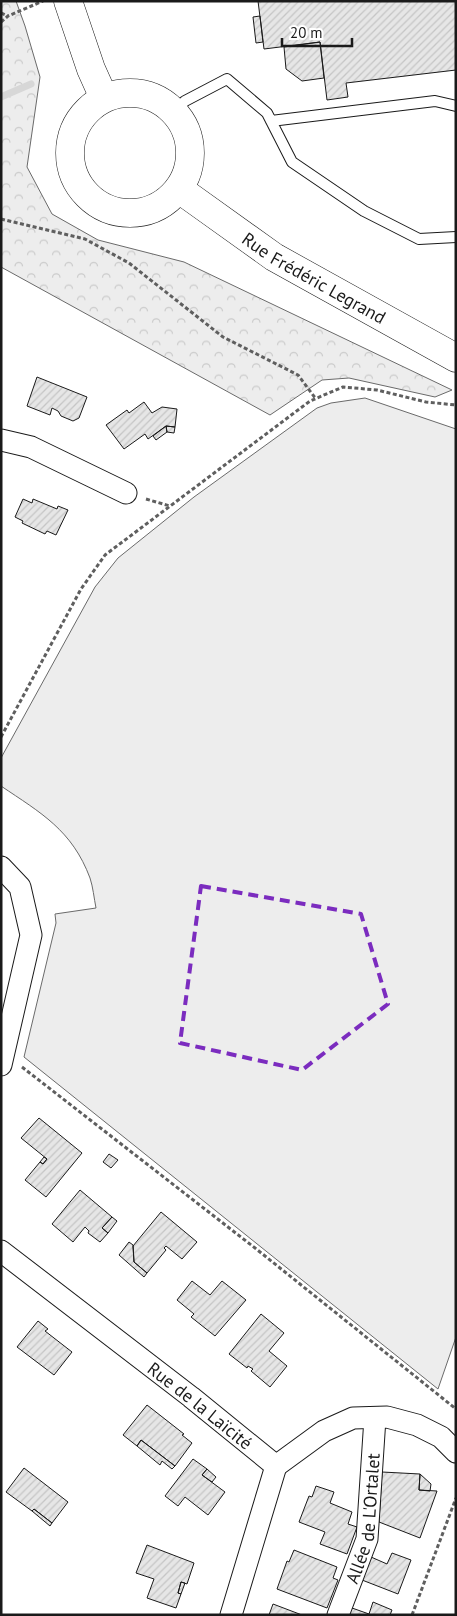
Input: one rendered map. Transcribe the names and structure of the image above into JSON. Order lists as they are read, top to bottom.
{
  "streets": {
    "main road": ["Rue Frédéric Legrand"],
    "street": ["Rue de la Laïcité", "Allée de L'Ortalet"]
  },
  "scale_bar": "20 m"
}
